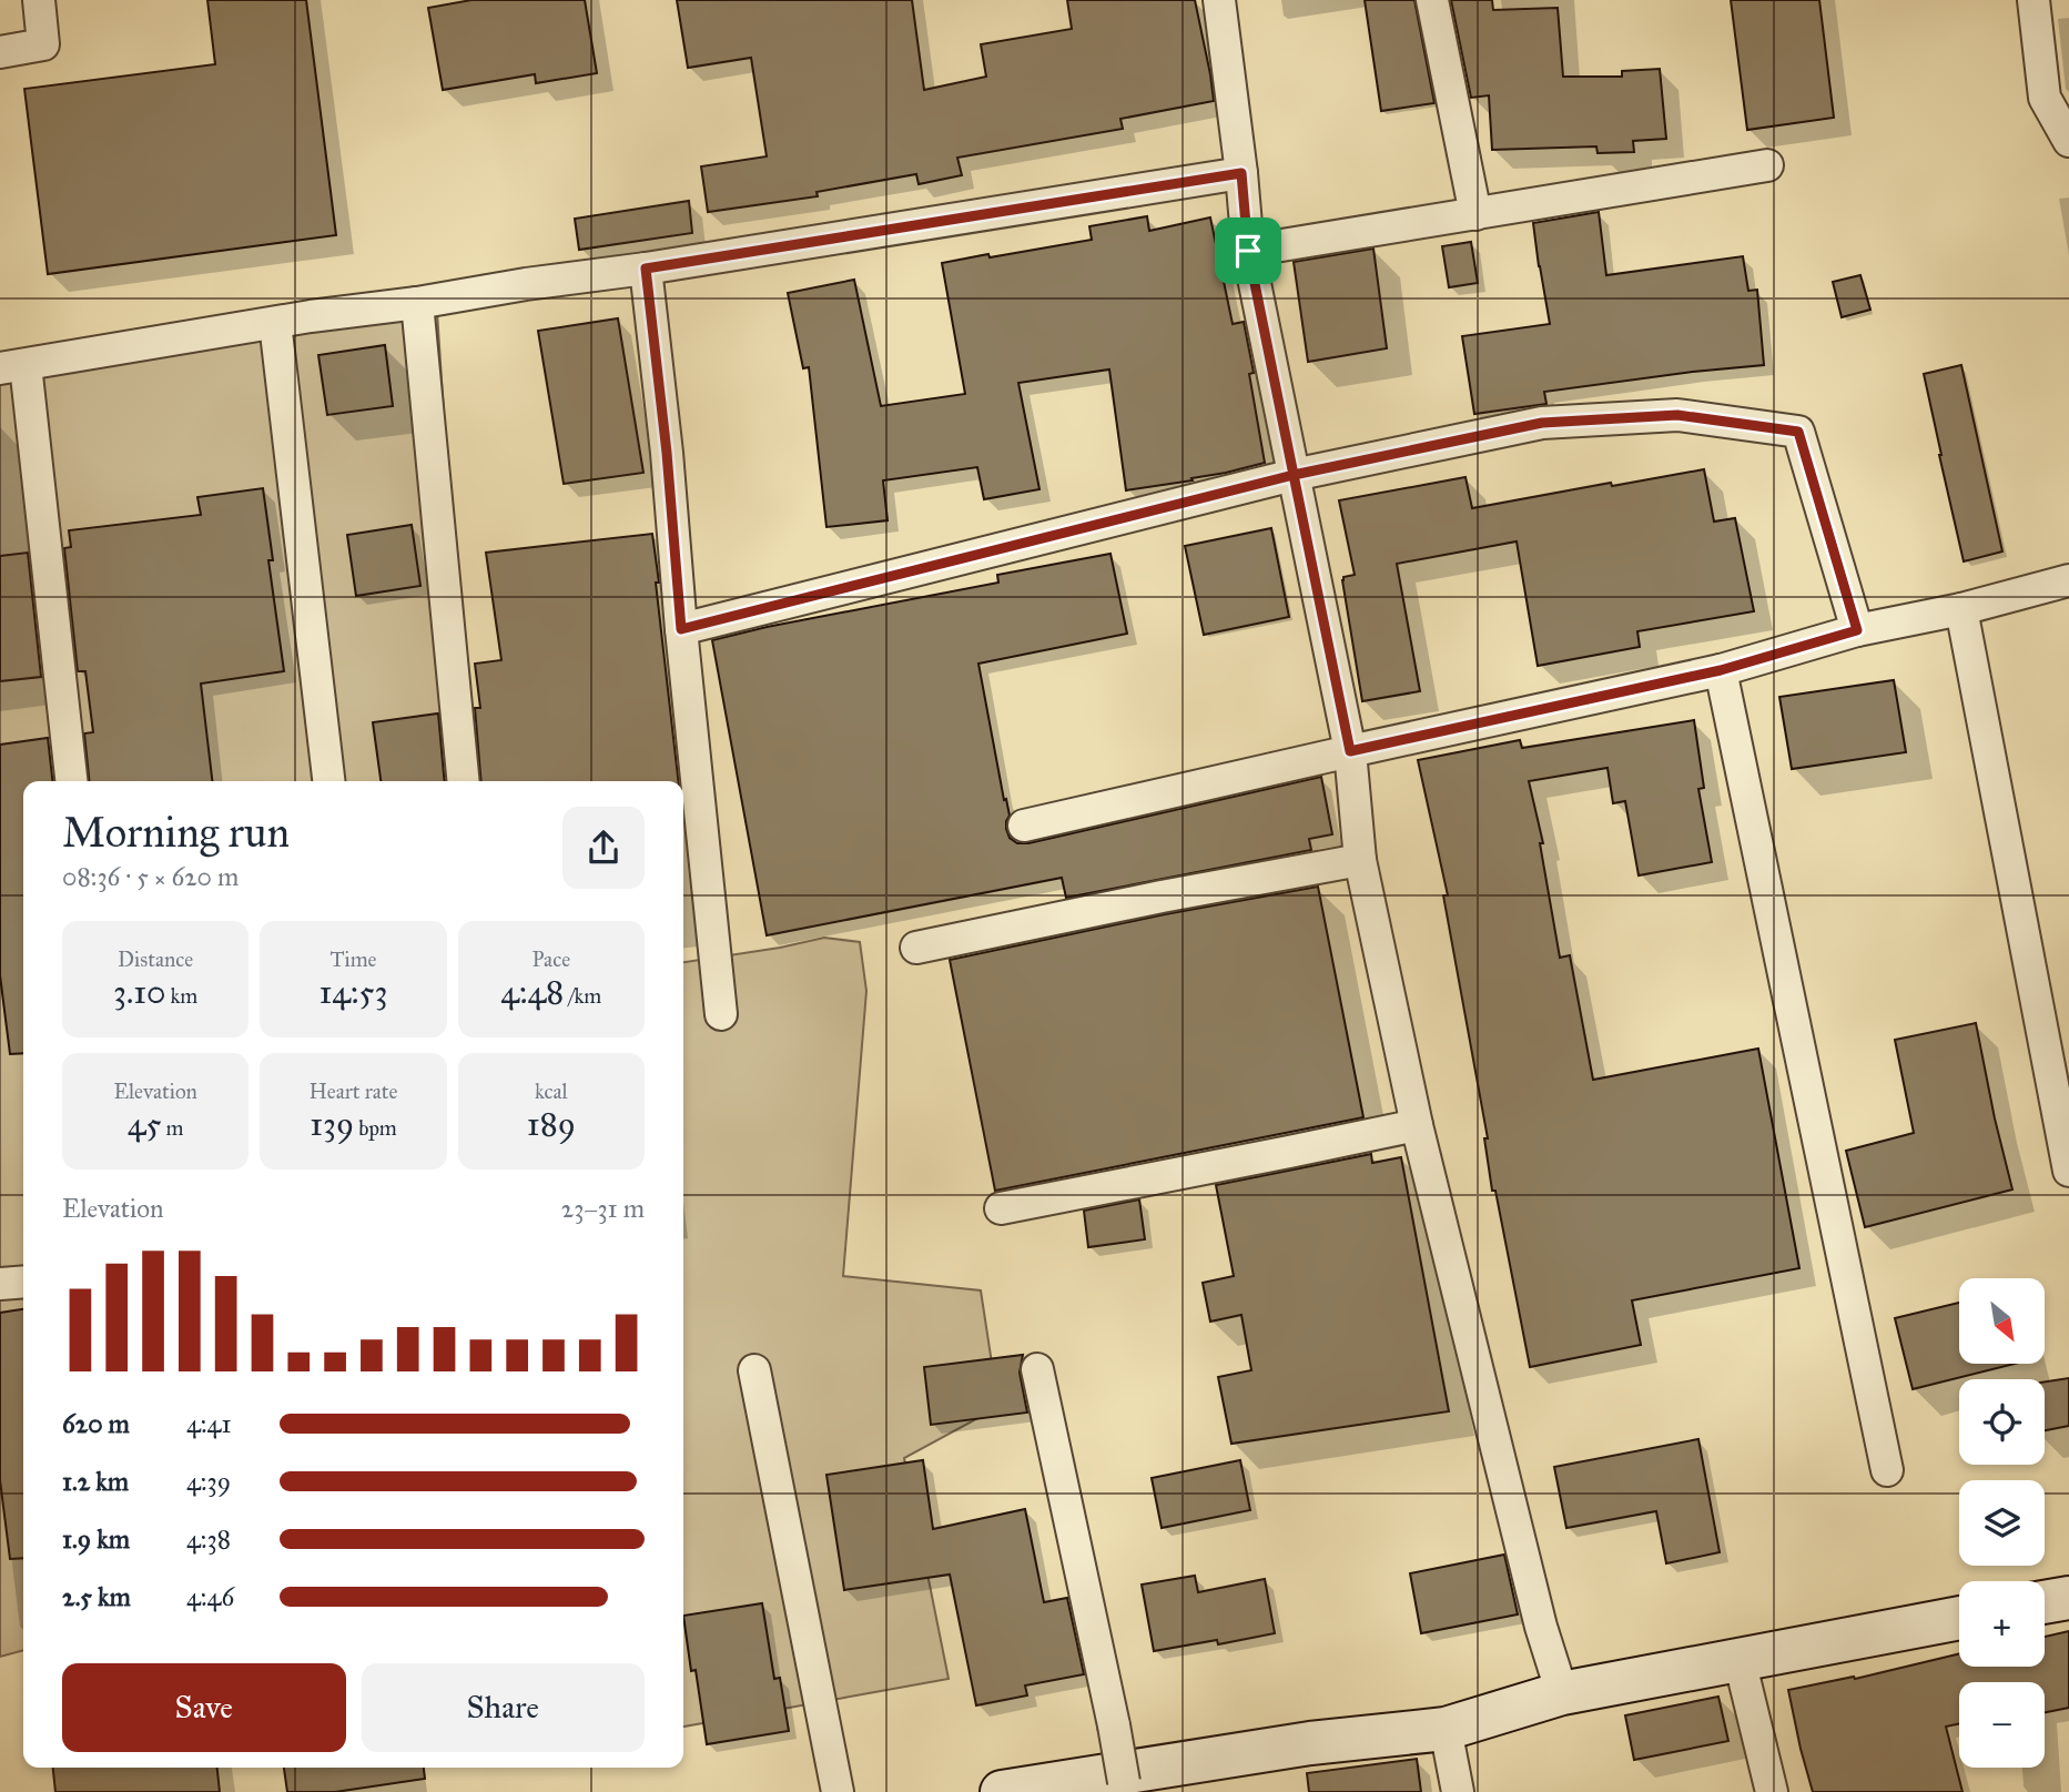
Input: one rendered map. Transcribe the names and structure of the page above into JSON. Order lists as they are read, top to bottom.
{
  "north": "bottom right",
  "page": {
    "heading": ["Morning run", "08:36 · 5 × 620 m"],
    "stats": [
      ["Distance", "3.10 km"],
      ["Time", "14:53"],
      ["Pace", "4:48 /km"],
      ["Elevation", "45 m"],
      ["Heart rate", "139 bpm"],
      ["kcal", "189"]
    ],
    "chart": ["Elevation", "23–31 m"],
    "map_buttons": ["+", "−"],
    "list": [
      {
        "name": "620 m",
        "note": "4:41"
      },
      {
        "name": "1.2 km",
        "note": "4:39"
      },
      {
        "name": "1.9 km",
        "note": "4:38"
      },
      {
        "name": "2.5 km",
        "note": "4:46"
      }
    ],
    "buttons": ["Save", "Share"]
  }
}
